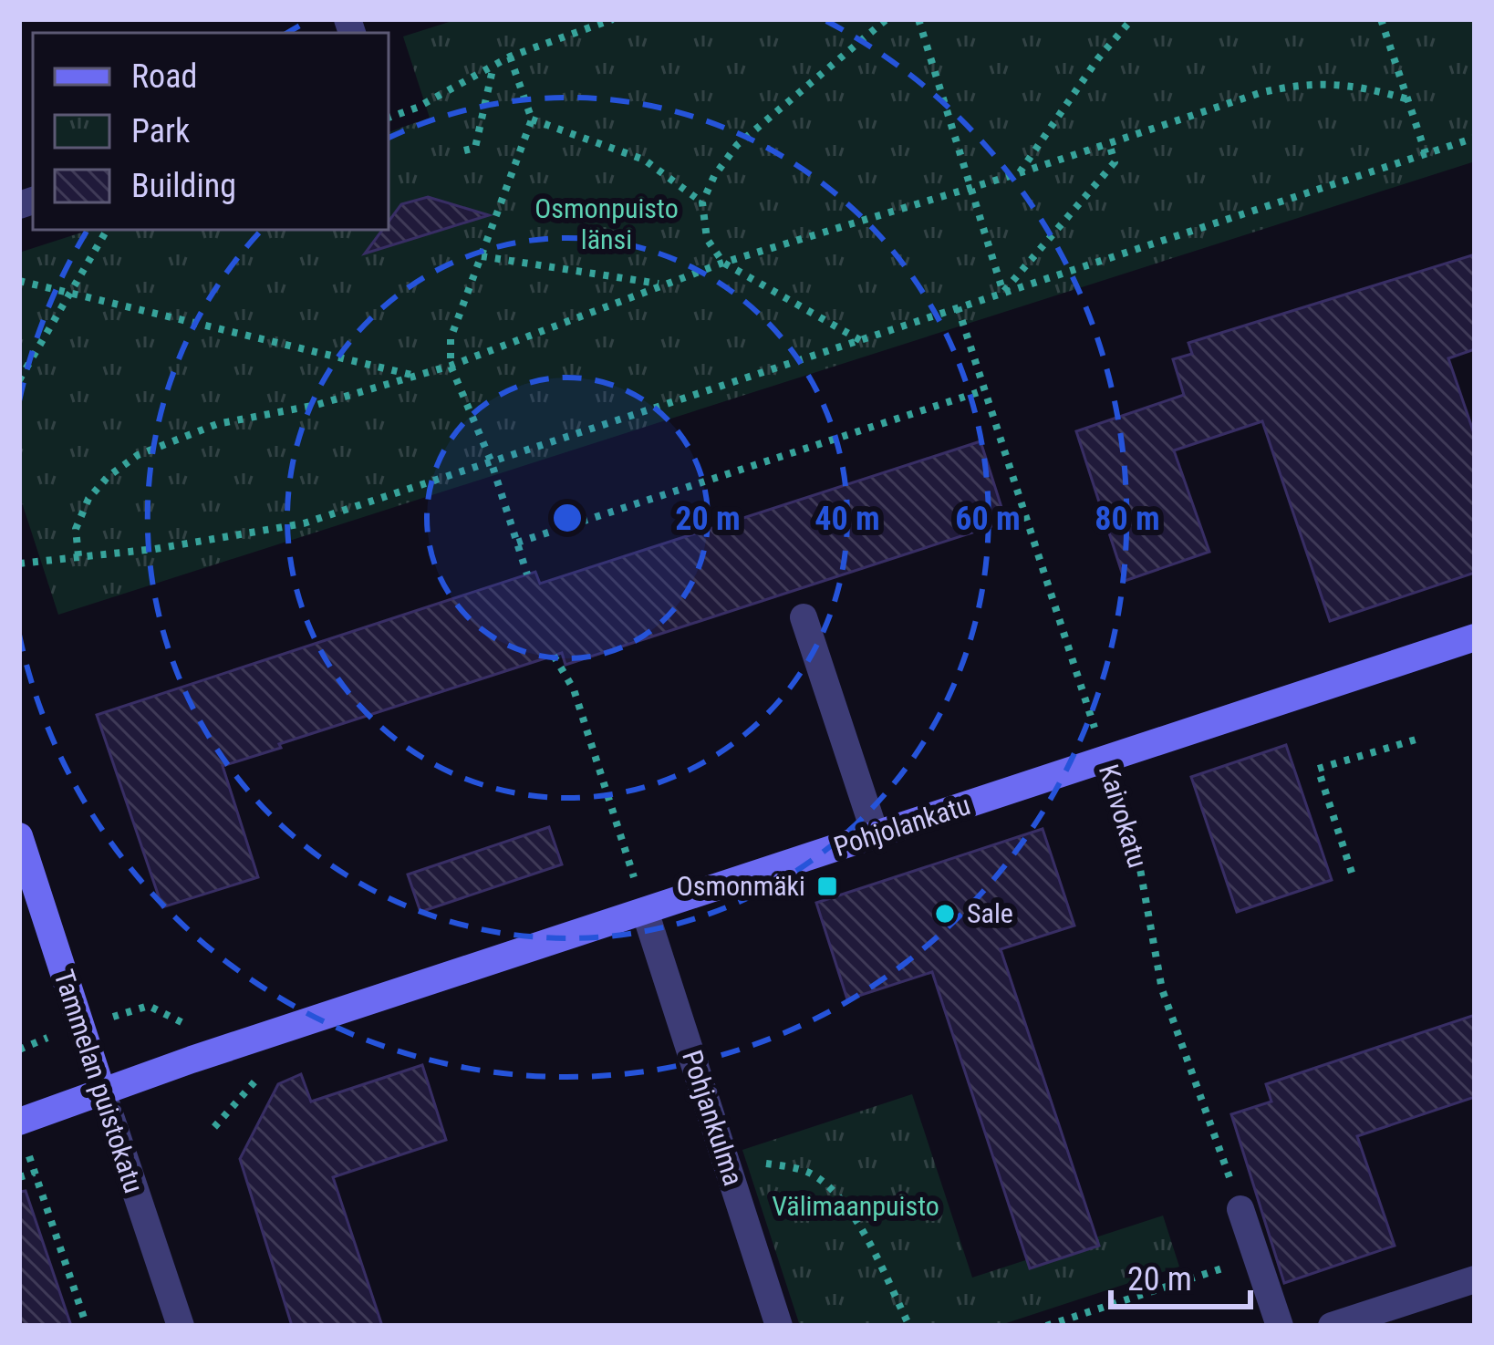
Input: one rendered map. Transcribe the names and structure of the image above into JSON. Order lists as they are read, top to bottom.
{
  "streets": {
    "main road": ["Pohjolankatu", "Tammelan puistokatu"],
    "street": ["Pohjankulma"],
    "path": ["Kaivokatu"]
  },
  "crossings": [
    ["Kaivokatu", "Pohjolankatu"],
    ["Pohjolankatu", "Tammelan puistokatu"],
    ["Pohjolankatu", "Pohjankulma"]
  ],
  "parks": ["Osmonpuisto länsi", "Välimaanpuisto"],
  "places": {
    "transit": ["Osmonmäki"],
    "other": ["Sale"]
  },
  "legend": ["Road", "Park", "Building"],
  "scale_bar": "20 m",
  "rings": [
    "20 m",
    "40 m",
    "60 m",
    "80 m"
  ]
}
